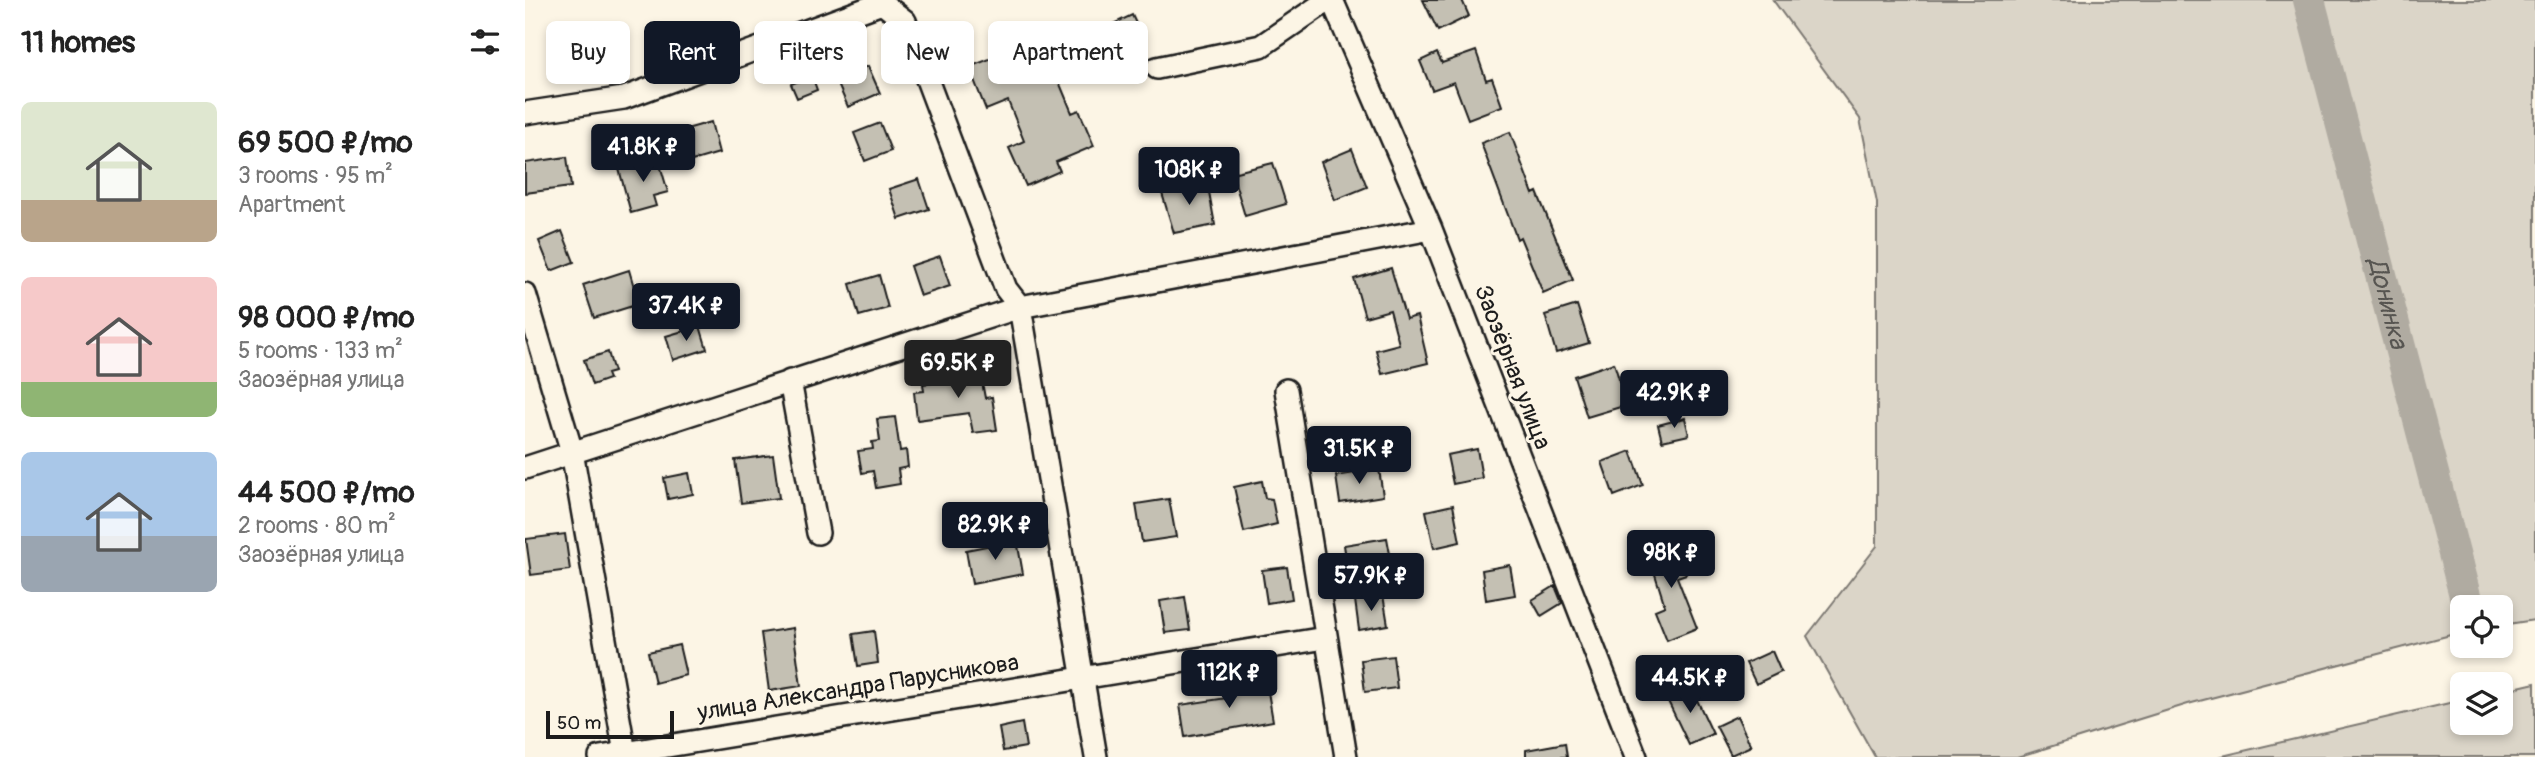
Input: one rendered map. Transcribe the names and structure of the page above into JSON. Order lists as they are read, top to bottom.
{
  "streets": {
    "street": ["Заозёрная улица", "улица Александра Парусникова"]
  },
  "water": ["Донинка"],
  "scale_bar": "50 m",
  "page": {
    "heading": "11 homes",
    "chip": [
      "Buy",
      "Rent",
      "Filters",
      "New",
      "Apartment"
    ],
    "list": [
      {
        "name": "69 500 ₽/mo",
        "note": "3 rooms · 95 m² · Apartment"
      },
      {
        "name": "98 000 ₽/mo",
        "note": "5 rooms · 133 m² · Заозёрная улица"
      },
      {
        "name": "44 500 ₽/mo",
        "note": "2 rooms · 80 m² · Заозёрная улица"
      }
    ],
    "price": [
      "41.8K ₽",
      "108K ₽",
      "37.4K ₽",
      "69.5K ₽",
      "42.9K ₽",
      "31.5K ₽",
      "82.9K ₽",
      "98K ₽",
      "57.9K ₽",
      "112K ₽",
      "44.5K ₽"
    ],
    "scale": "50 m"
  }
}
